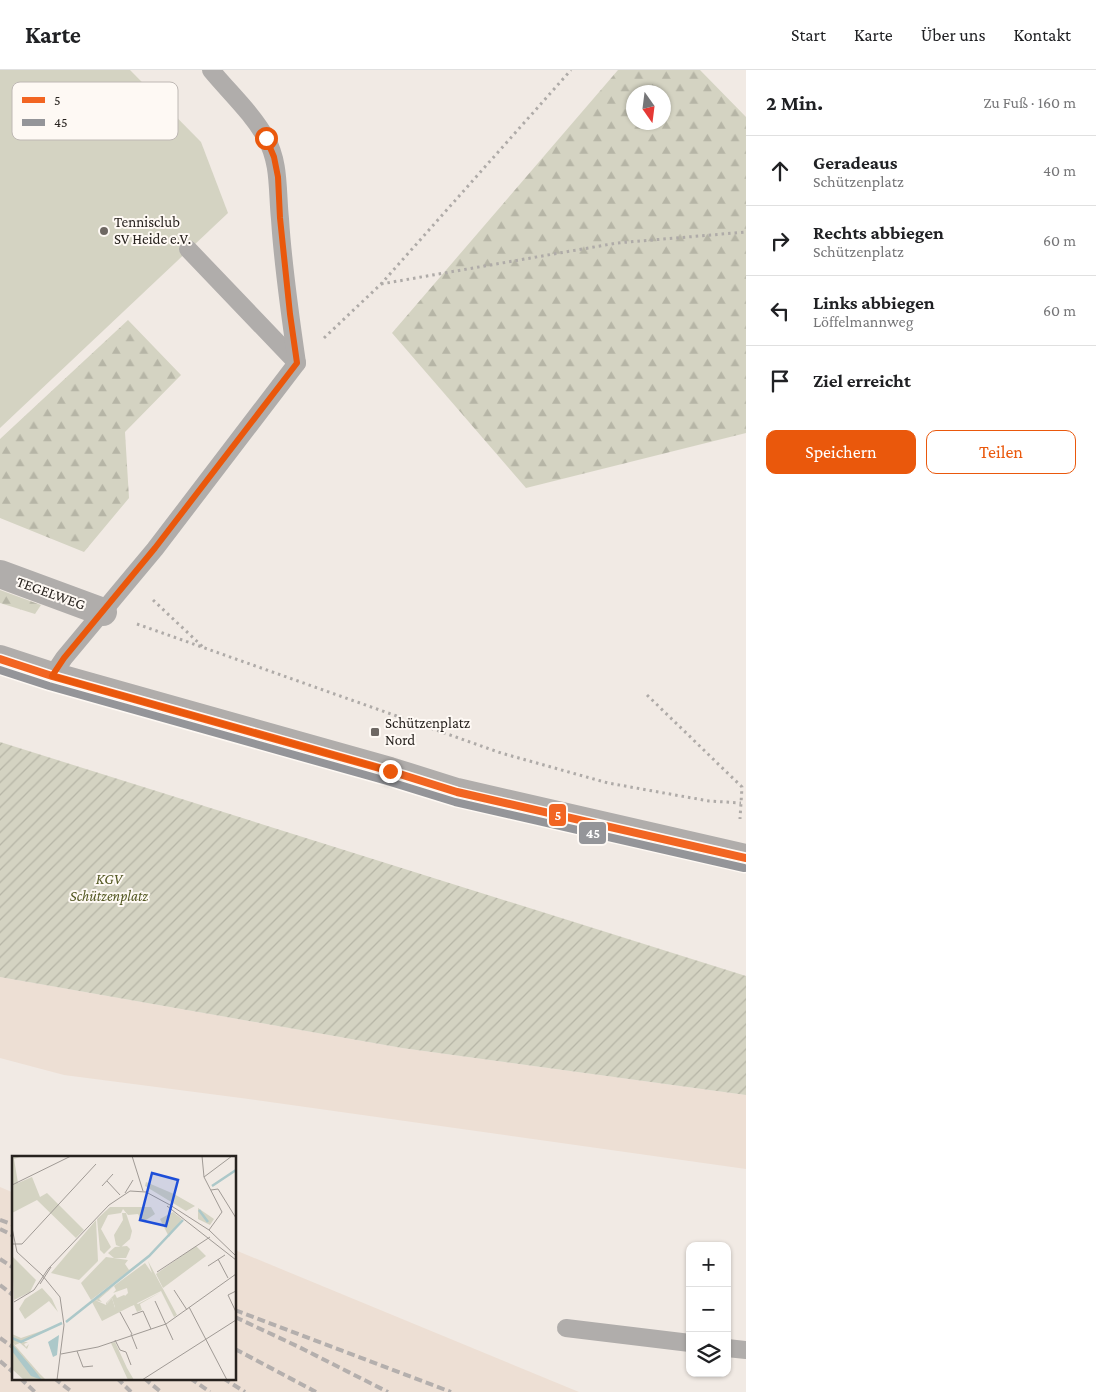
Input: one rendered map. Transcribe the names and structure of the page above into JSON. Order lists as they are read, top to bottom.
{
  "streets": {
    "street": ["TEGELWEG"]
  },
  "parks": ["KGV Schützenplatz"],
  "places": {
    "other": ["Tennisclub SV Heide e.V."],
    "transit": ["Schützenplatz Nord"]
  },
  "lines": ["transit line 5", "transit line 45"],
  "legend": ["5", "45"],
  "north": "bottom",
  "page": {
    "header": "Karte",
    "nav": [
      "Start",
      "Karte",
      "Über uns",
      "Kontakt"
    ],
    "heading": ["2 Min.", "Zu Fuß · 160 m"],
    "list": [
      ["Geradeaus", "Schützenplatz", "40 m"],
      ["Rechts abbiegen", "Schützenplatz", "60 m"],
      ["Links abbiegen", "Löffelmannweg", "60 m"],
      "Ziel erreicht"
    ],
    "buttons": ["Speichern", "Teilen"],
    "map_buttons": ["+", "−"]
  }
}
